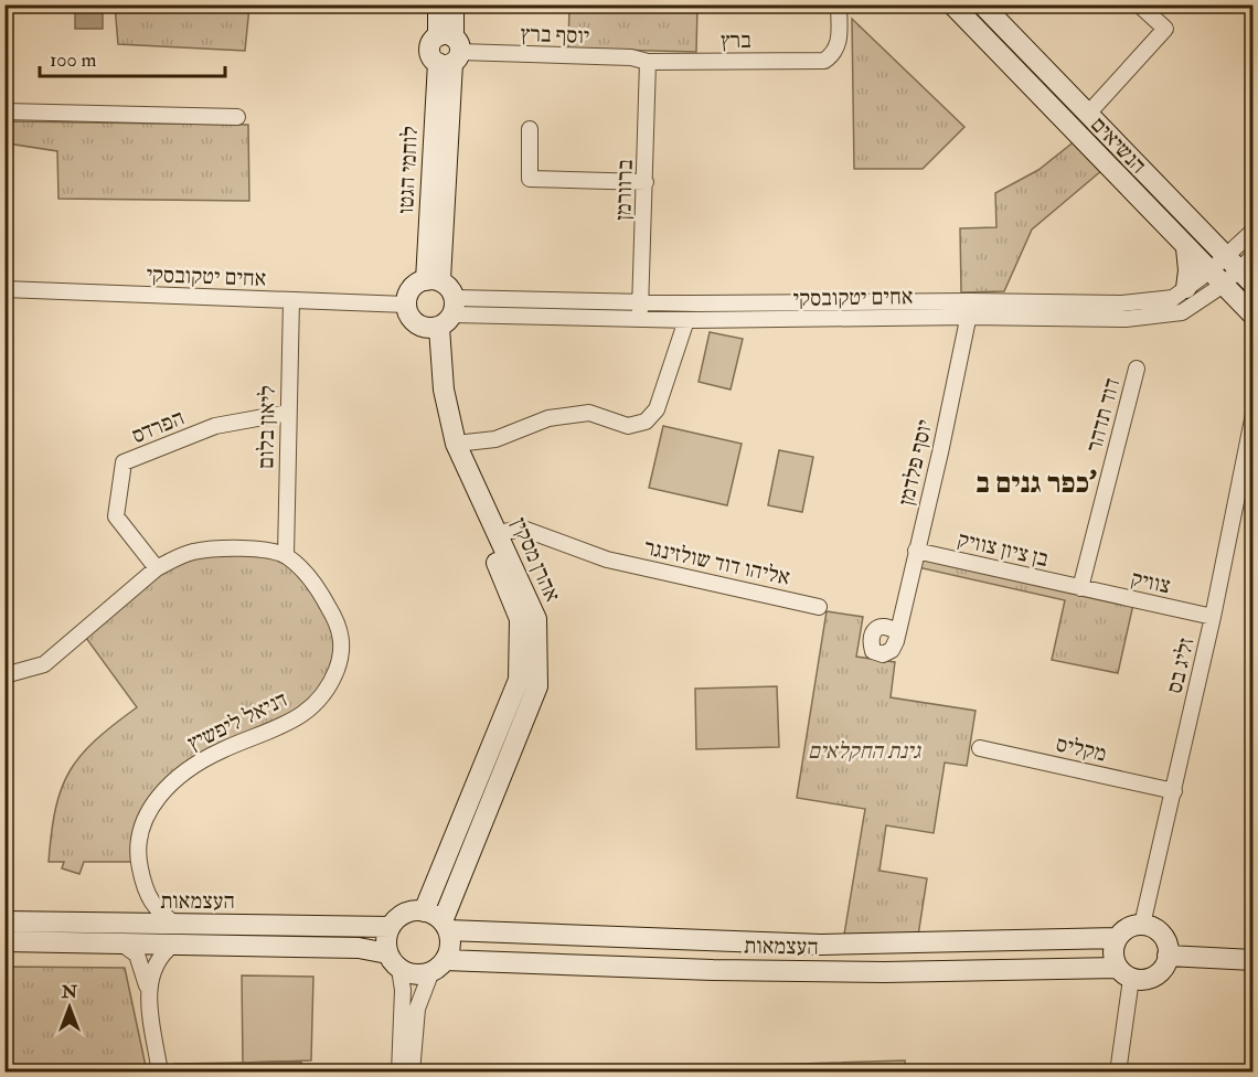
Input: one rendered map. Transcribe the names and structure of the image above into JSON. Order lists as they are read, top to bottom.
{
  "streets": {
    "main road": [
      "הנשיאים",
      "לוחמי הגטו",
      "אהרן מסקין",
      "העצמאות"
    ],
    "street": [
      "יוסף ברץ",
      "ברץ",
      "ברוורמן",
      "אחים יטקובסקי",
      "דוד תדהר",
      "הפרדס",
      "ליאון בלום",
      "יוסף פלדמן",
      "בן ציון צוויק",
      "אליהו דוד שולזינגר",
      "צוויק",
      "זליג בס",
      "דניאל ליפשיץ",
      "מקליס"
    ]
  },
  "crossings": [
    ["יוסף ברץ", "ברץ"],
    ["יוסף ברץ", "לוחמי הגטו"],
    ["יוסף ברץ", "ברוורמן"],
    ["ברץ", "ברוורמן"],
    ["הנשיאים", "אחים יטקובסקי"],
    ["ברוורמן", "אחים יטקובסקי"],
    ["אחים יטקובסקי", "ליאון בלום"],
    ["אחים יטקובסקי", "יוסף פלדמן"],
    ["אחים יטקובסקי", "אהרן מסקין"],
    ["דוד תדהר", "בן ציון צוויק"],
    ["דוד תדהר", "צוויק"],
    ["הפרדס", "ליאון בלום"],
    ["ליאון בלום", "דניאל ליפשיץ"],
    ["יוסף פלדמן", "בן ציון צוויק"],
    ["בן ציון צוויק", "צוויק"],
    ["אהרן מסקין", "אליהו דוד שולזינגר"],
    ["אהרן מסקין", "העצמאות"],
    ["צוויק", "זליג בס"],
    ["זליג בס", "מקליס"],
    ["זליג בס", "העצמאות"],
    ["דניאל ליפשיץ", "העצמאות"]
  ],
  "districts": ["כפר גנים ב'"],
  "parks": ["גינת החקלאים"],
  "scale_bar": "100 m",
  "north": "top"
}
